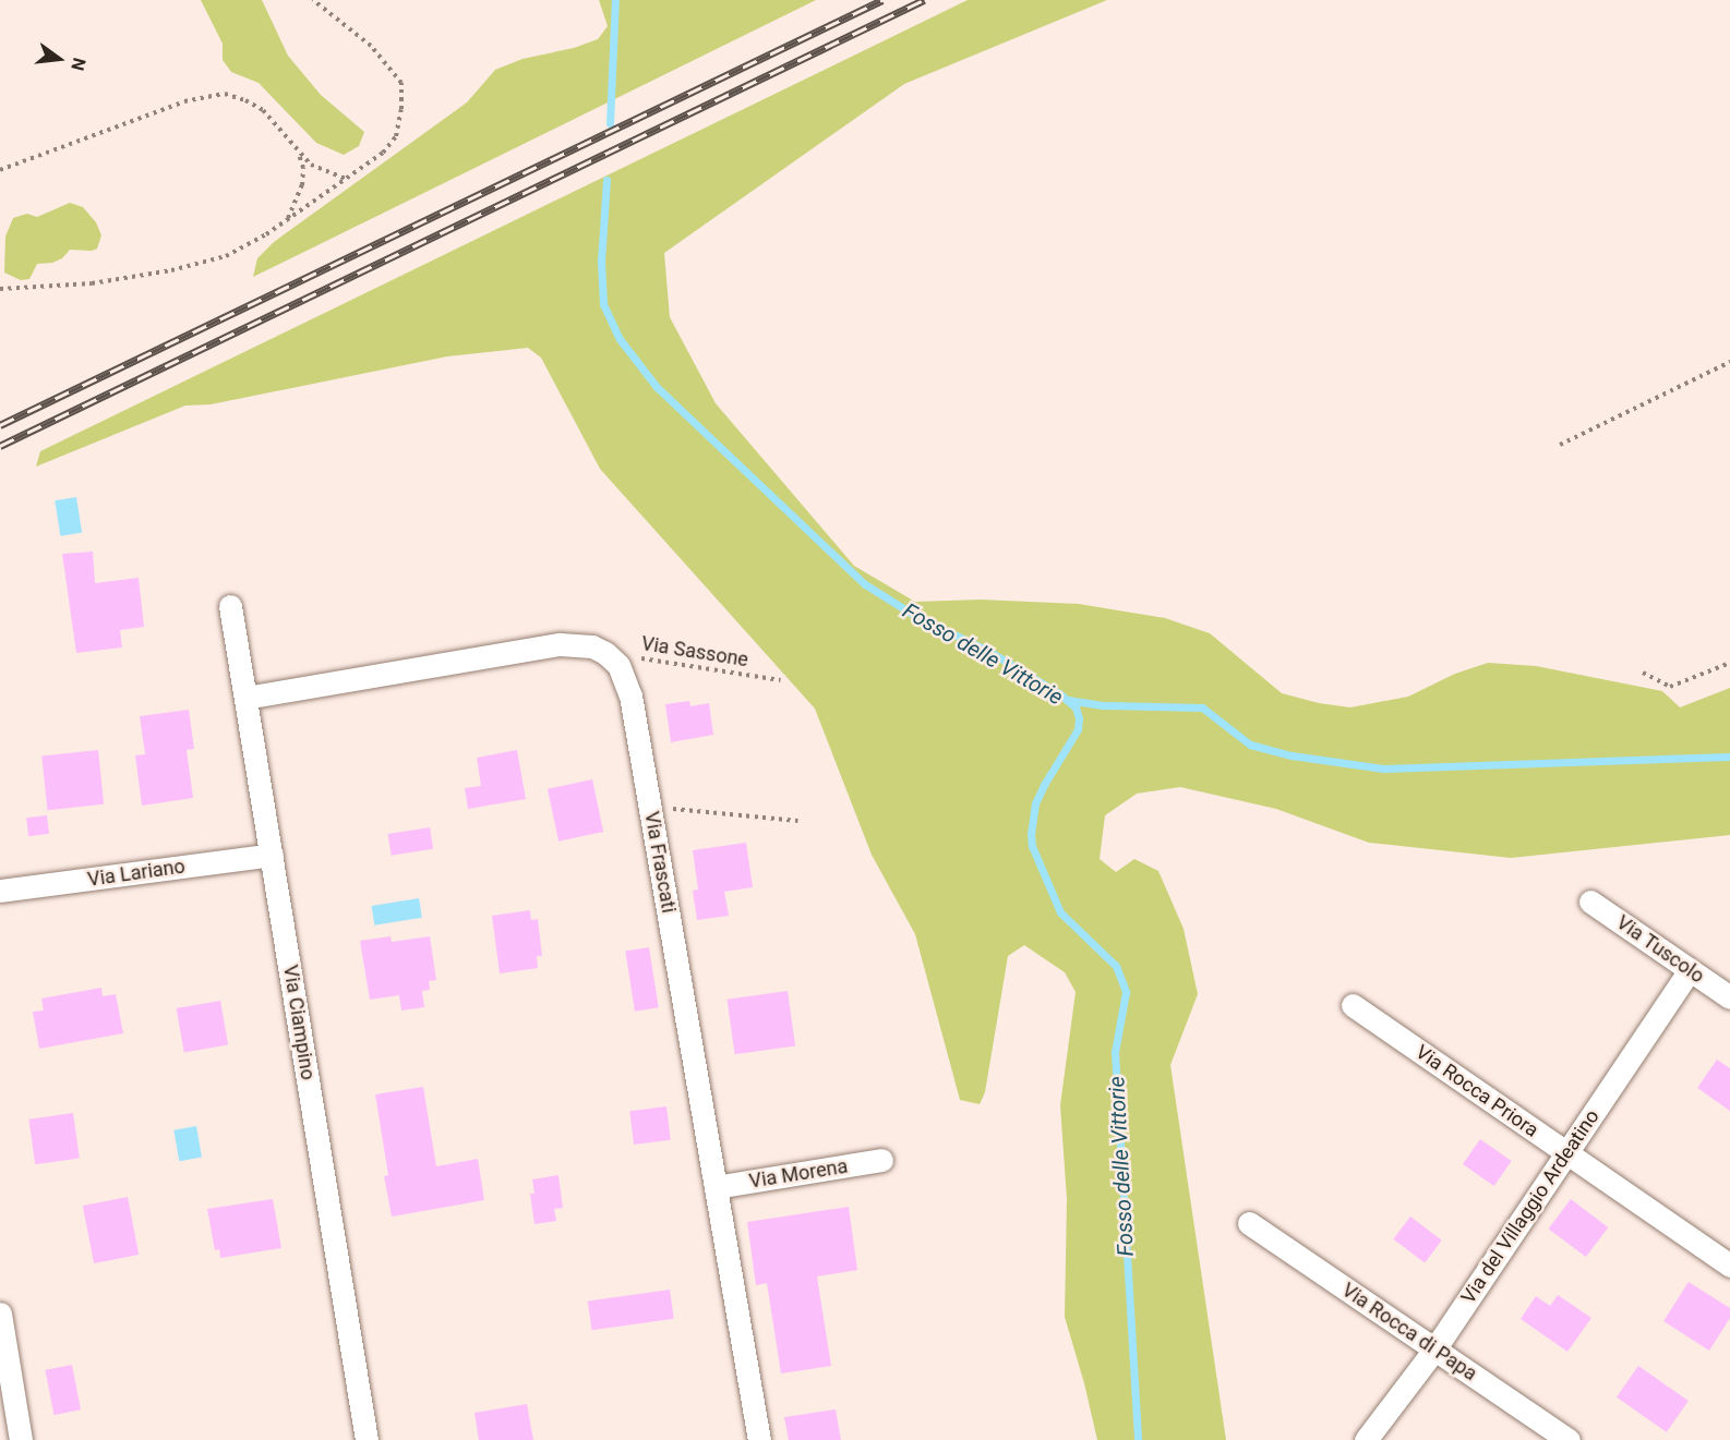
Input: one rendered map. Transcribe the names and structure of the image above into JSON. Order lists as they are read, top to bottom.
{
  "streets": {
    "street": [
      "Via Frascati",
      "Via Lariano",
      "Via Tuscolo",
      "Via Ciampino",
      "Via Rocca Priora",
      "Via Morena",
      "Via del Villaggio Ardeatino",
      "Via Rocca di Papa"
    ],
    "path": ["Via Sassone"]
  },
  "crossings": [
    ["Via Sassone", "Via Frascati"],
    ["Via Frascati", "Via Morena"],
    ["Via Lariano", "Via Ciampino"],
    ["Via Tuscolo", "Via del Villaggio Ardeatino"],
    ["Via Rocca Priora", "Via del Villaggio Ardeatino"],
    ["Via del Villaggio Ardeatino", "Via Rocca di Papa"]
  ],
  "water": ["Fosso delle Vittorie"],
  "north": "right"
}
